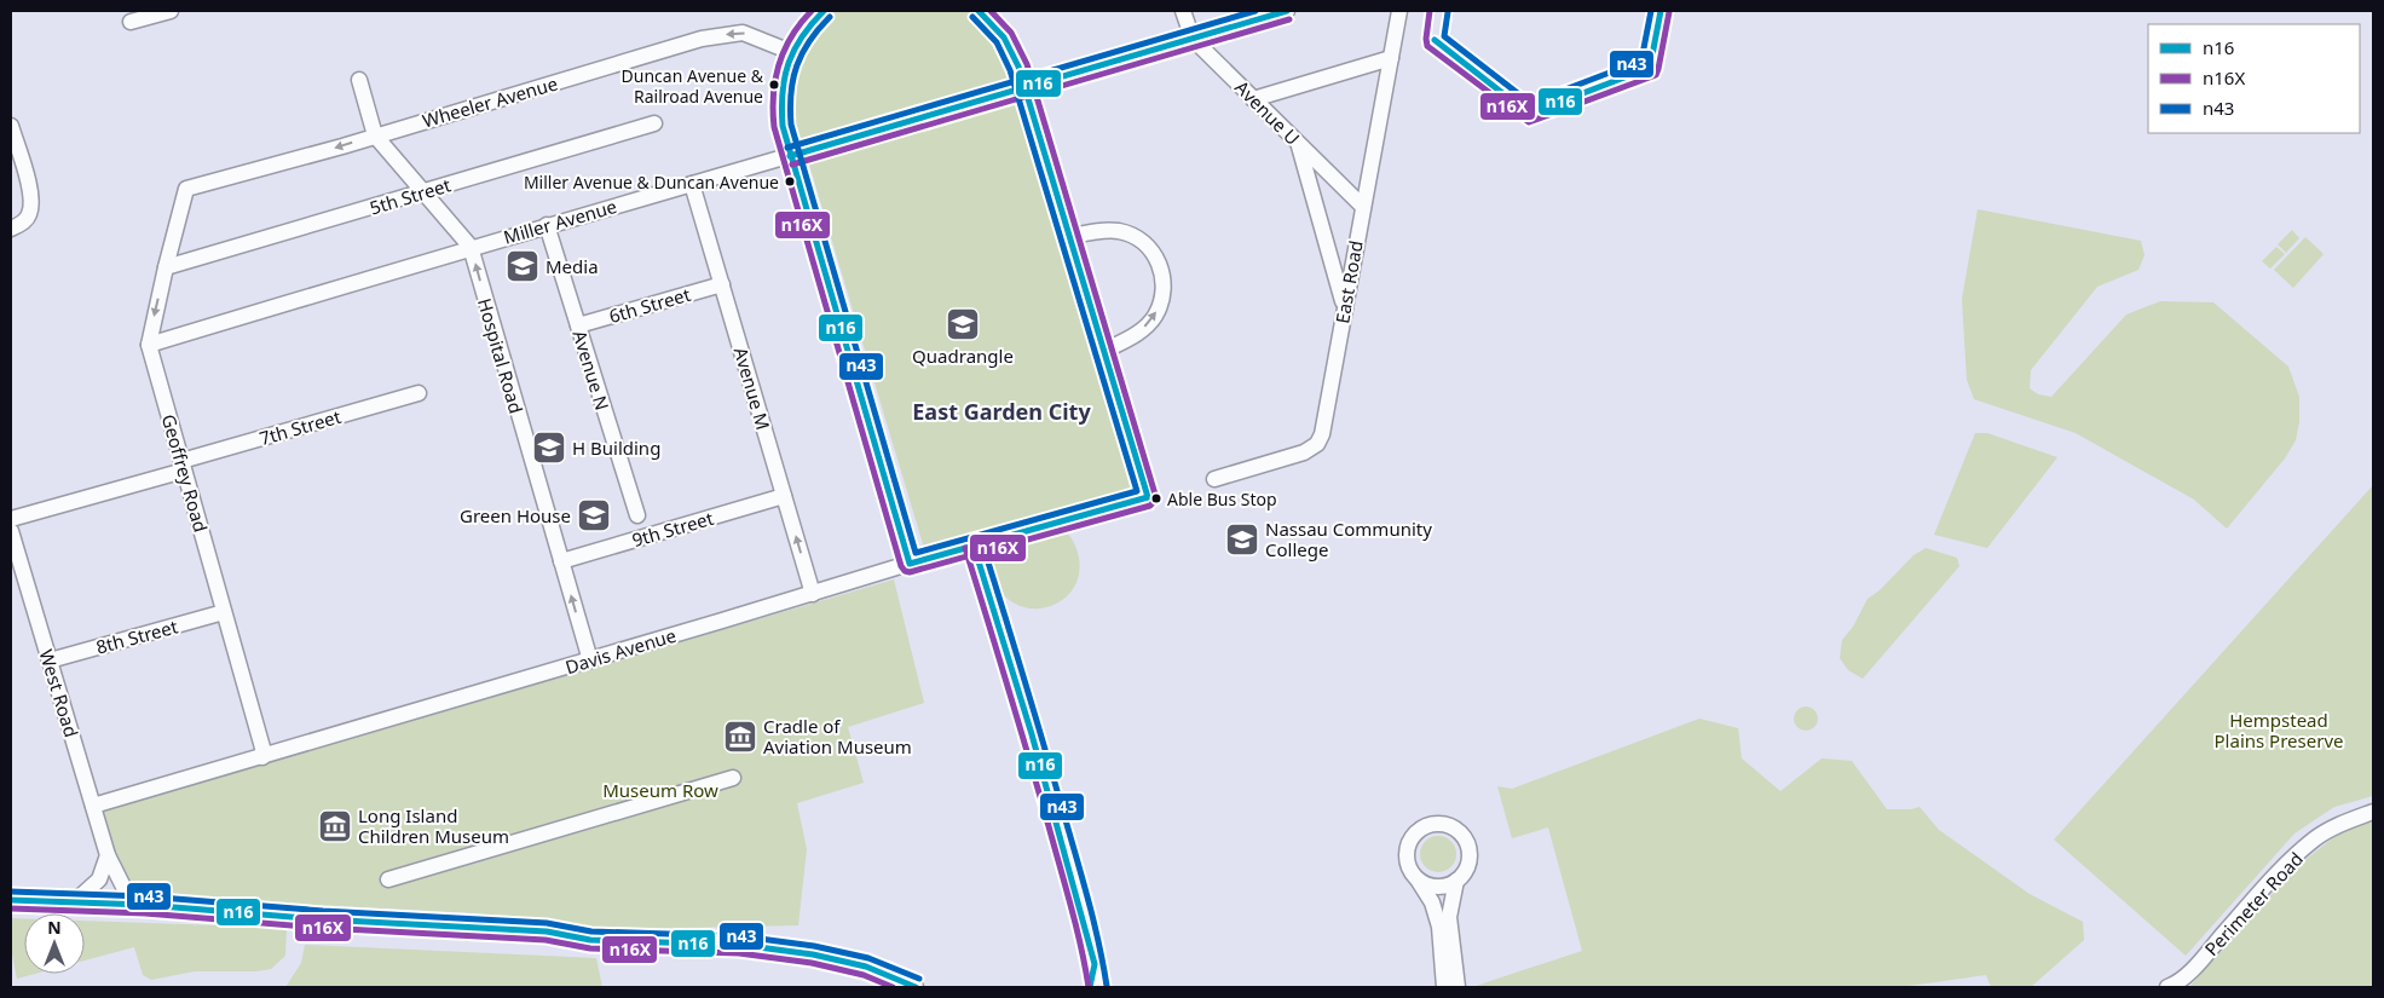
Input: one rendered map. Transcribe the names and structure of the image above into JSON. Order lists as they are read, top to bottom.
{
  "streets": {
    "street": [
      "Wheeler Avenue",
      "Avenue U",
      "5th Street",
      "Miller Avenue",
      "East Road",
      "6th Street",
      "Hospital Road",
      "Avenue N",
      "Avenue M",
      "7th Street",
      "Geoffrey Road",
      "9th Street",
      "8th Street",
      "Davis Avenue",
      "West Road",
      "Perimeter Road"
    ]
  },
  "crossings": [
    ["Wheeler Avenue", "Hospital Road"],
    ["Wheeler Avenue", "Geoffrey Road"],
    ["Avenue U", "Miller Avenue"],
    ["Avenue U", "East Road"],
    ["5th Street", "Hospital Road"],
    ["5th Street", "Geoffrey Road"],
    ["Miller Avenue", "Hospital Road"],
    ["Miller Avenue", "Avenue N"],
    ["Miller Avenue", "Avenue M"],
    ["Miller Avenue", "Geoffrey Road"],
    ["6th Street", "Avenue N"],
    ["6th Street", "Avenue M"],
    ["Hospital Road", "9th Street"],
    ["Hospital Road", "Davis Avenue"],
    ["Avenue M", "9th Street"],
    ["Avenue M", "Davis Avenue"],
    ["7th Street", "Geoffrey Road"],
    ["Geoffrey Road", "8th Street"],
    ["Geoffrey Road", "Davis Avenue"],
    ["8th Street", "West Road"],
    ["Davis Avenue", "West Road"]
  ],
  "one_way": ["Wheeler Avenue", "Hospital Road"],
  "districts": ["East Garden City"],
  "parks": ["Hempstead Plains Preserve", "Museum Row"],
  "places": {
    "other": ["Duncan Avenue & Railroad Avenue", "Miller Avenue & Duncan Avenue", "Able Bus Stop"],
    "school or university": [
      "Media",
      "Quadrangle",
      "H Building",
      "Green House",
      "Nassau Community College"
    ],
    "museum": ["Cradle of Aviation Museum", "Long Island Children Museum"]
  },
  "lines": ["transit line n16", "transit line n16X", "transit line n43"],
  "legend": ["n16", "n16X", "n43"],
  "north": "top"
}
